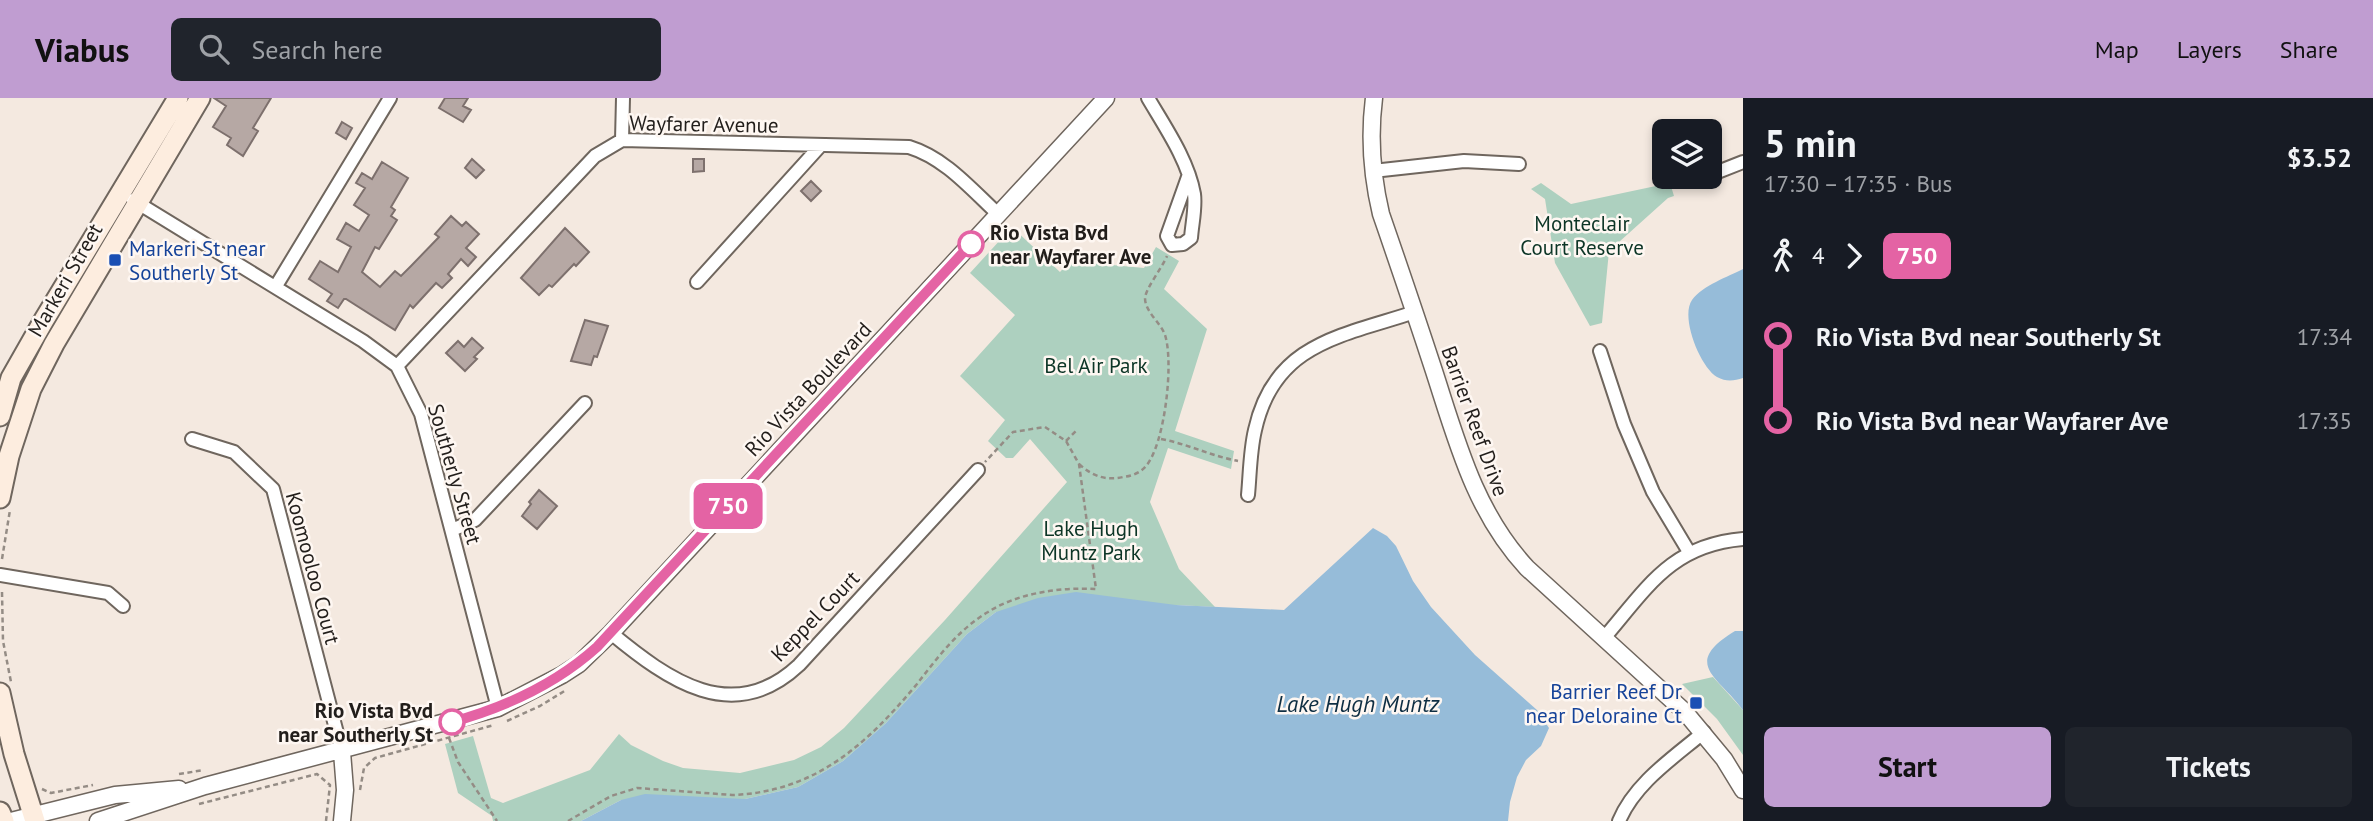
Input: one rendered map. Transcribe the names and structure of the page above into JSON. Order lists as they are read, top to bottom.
{
  "streets": {
    "main road": ["Markeri Street"],
    "street": [
      "Wayfarer Avenue",
      "Rio Vista Boulevard",
      "Barrier Reef Drive",
      "Southerly Street",
      "Koomooloo Court",
      "Keppel Court"
    ]
  },
  "crossings": [
    ["Wayfarer Avenue", "Rio Vista Boulevard"],
    ["Wayfarer Avenue", "Southerly Street"],
    ["Markeri Street", "Southerly Street"],
    ["Rio Vista Boulevard", "Southerly Street"],
    ["Rio Vista Boulevard", "Koomooloo Court"],
    ["Rio Vista Boulevard", "Keppel Court"]
  ],
  "water": ["Lake Hugh Muntz"],
  "parks": ["Monteclair Court Reserve", "Bel Air Park", "Lake Hugh Muntz Park"],
  "places": {
    "other": ["Rio Vista Bvd near Wayfarer Ave", "Rio Vista Bvd near Southerly St"],
    "transit": ["Markeri St near Southerly St", "Barrier Reef Dr near Deloraine Ct"]
  },
  "lines": ["bus line 750"],
  "page": {
    "header": "Viabus",
    "search": "Search here",
    "nav": ["Map", "Layers", "Share"],
    "on_map": "750",
    "heading": ["5 min", "17:30 – 17:35 · Bus", "$3.52"],
    "legs": ["4", "750"],
    "list": [
      {
        "name": "Rio Vista Bvd near Southerly St",
        "value": "17:34"
      },
      {
        "name": "Rio Vista Bvd near Wayfarer Ave",
        "value": "17:35"
      }
    ],
    "buttons": ["Start", "Tickets"]
  }
}
